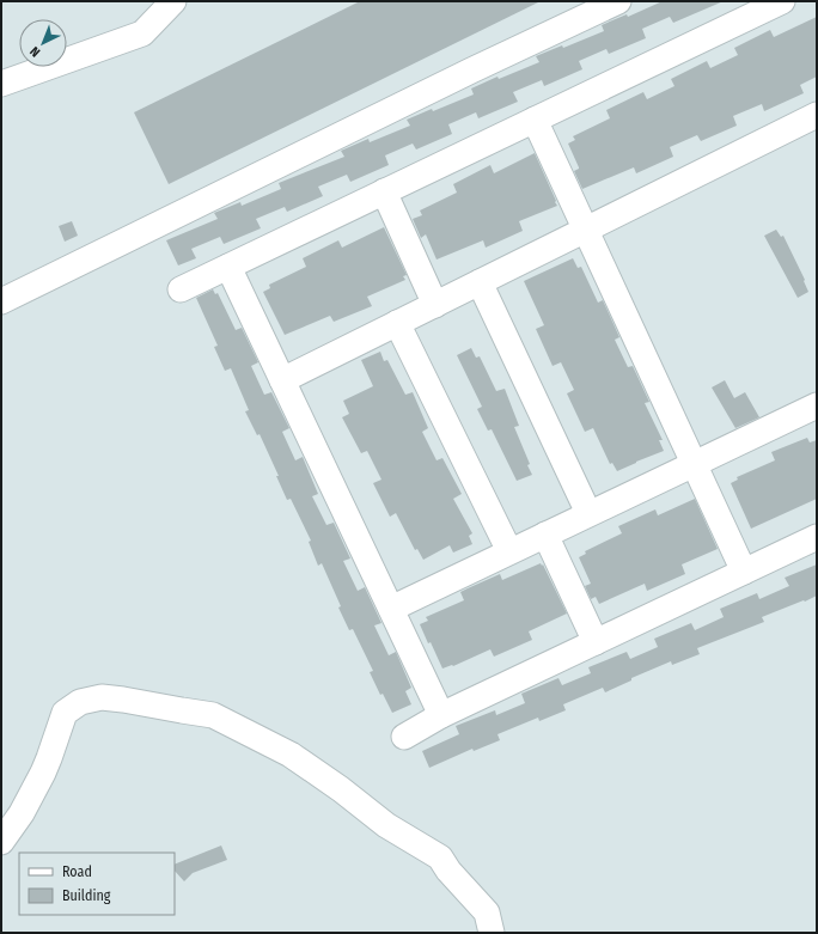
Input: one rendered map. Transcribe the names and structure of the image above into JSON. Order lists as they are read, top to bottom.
{
  "legend": ["Road", "Building"],
  "north": "bottom left"
}
